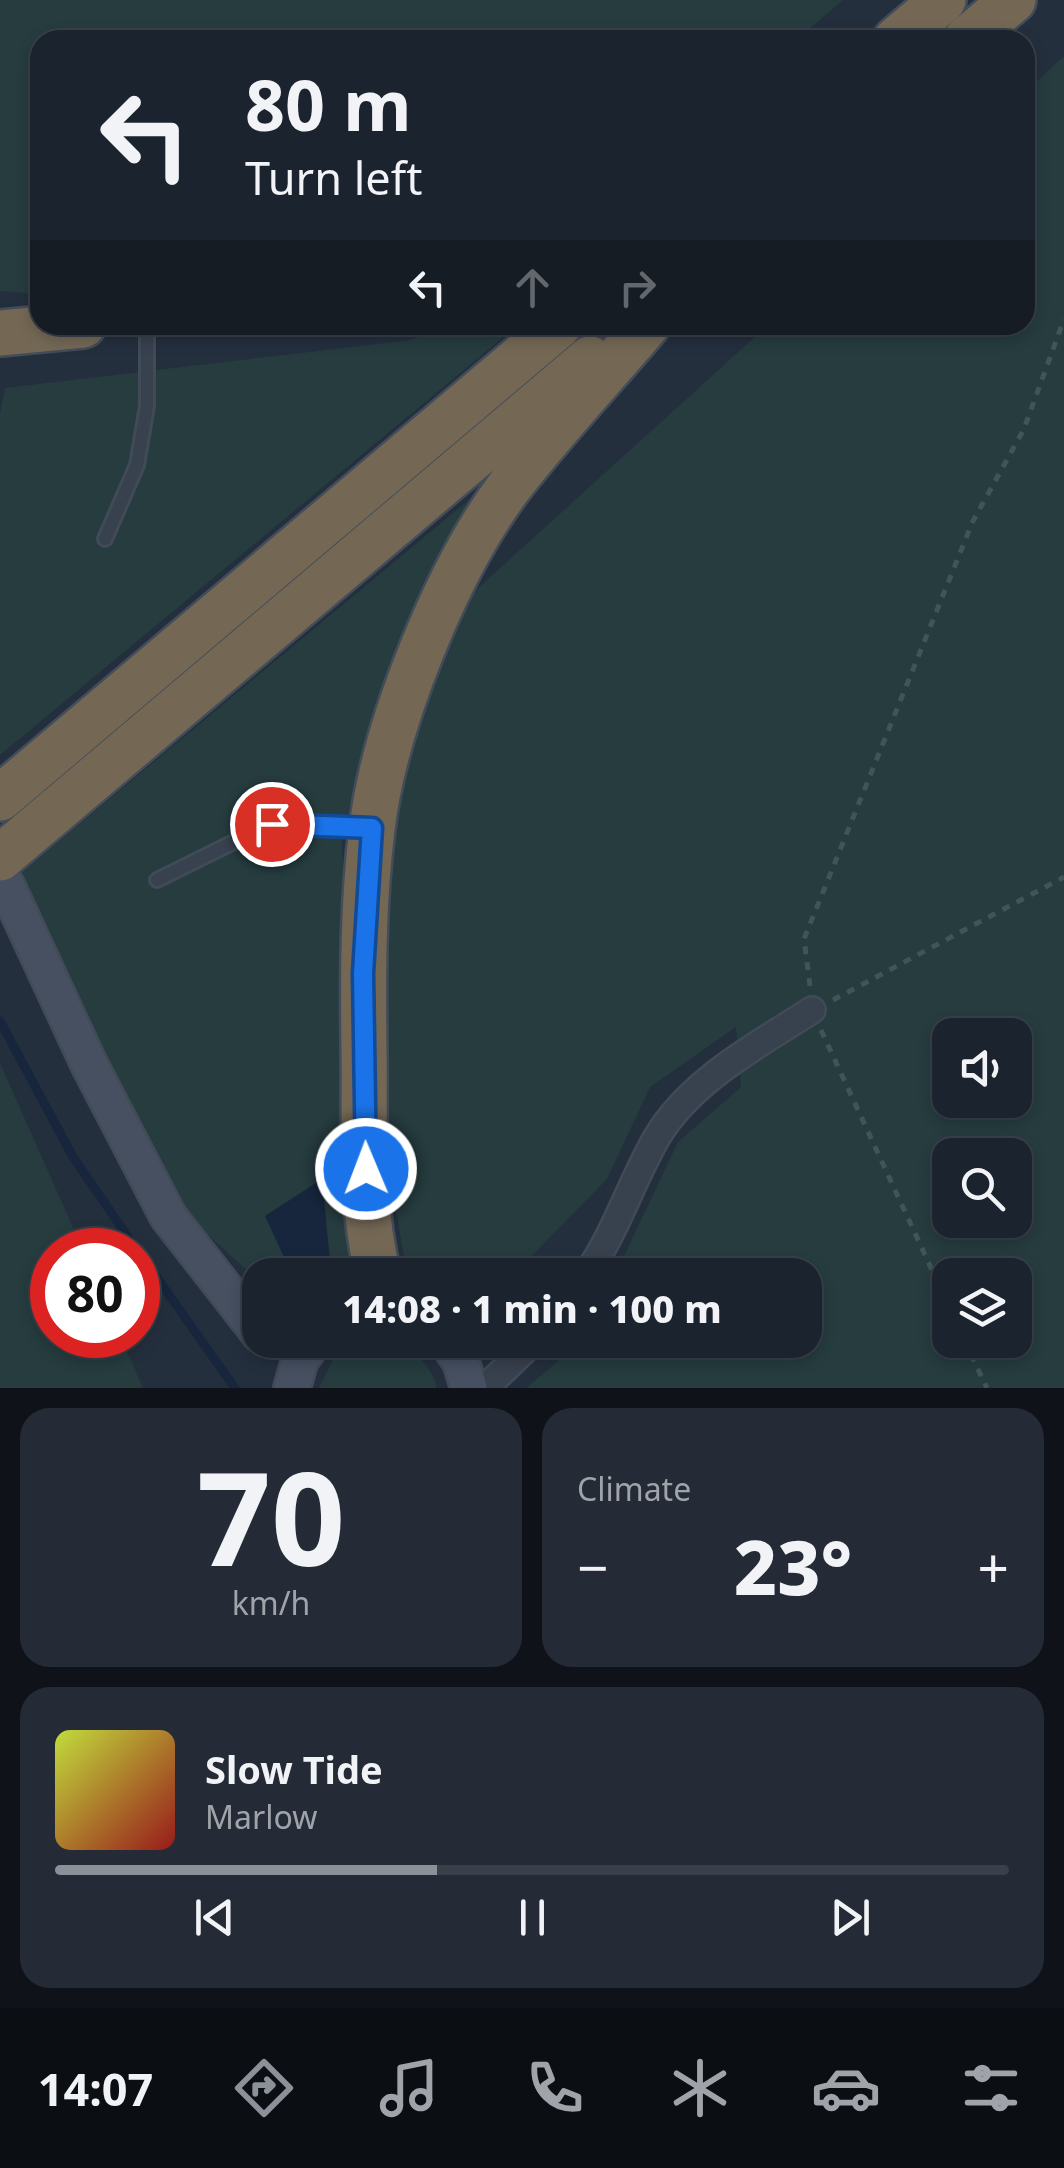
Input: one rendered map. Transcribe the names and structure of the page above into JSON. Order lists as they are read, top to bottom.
{
  "page": {
    "turn": ["80 m", "Turn left"],
    "limit": "80",
    "trip": "14:08 · 1 min · 100 m",
    "tile": [
      ["70", "km/h"],
      "Climate"
    ],
    "heat": ["−", "23°", "+"],
    "song": ["Slow Tide", "Marlow"],
    "tabs": "14:07"
  }
}
